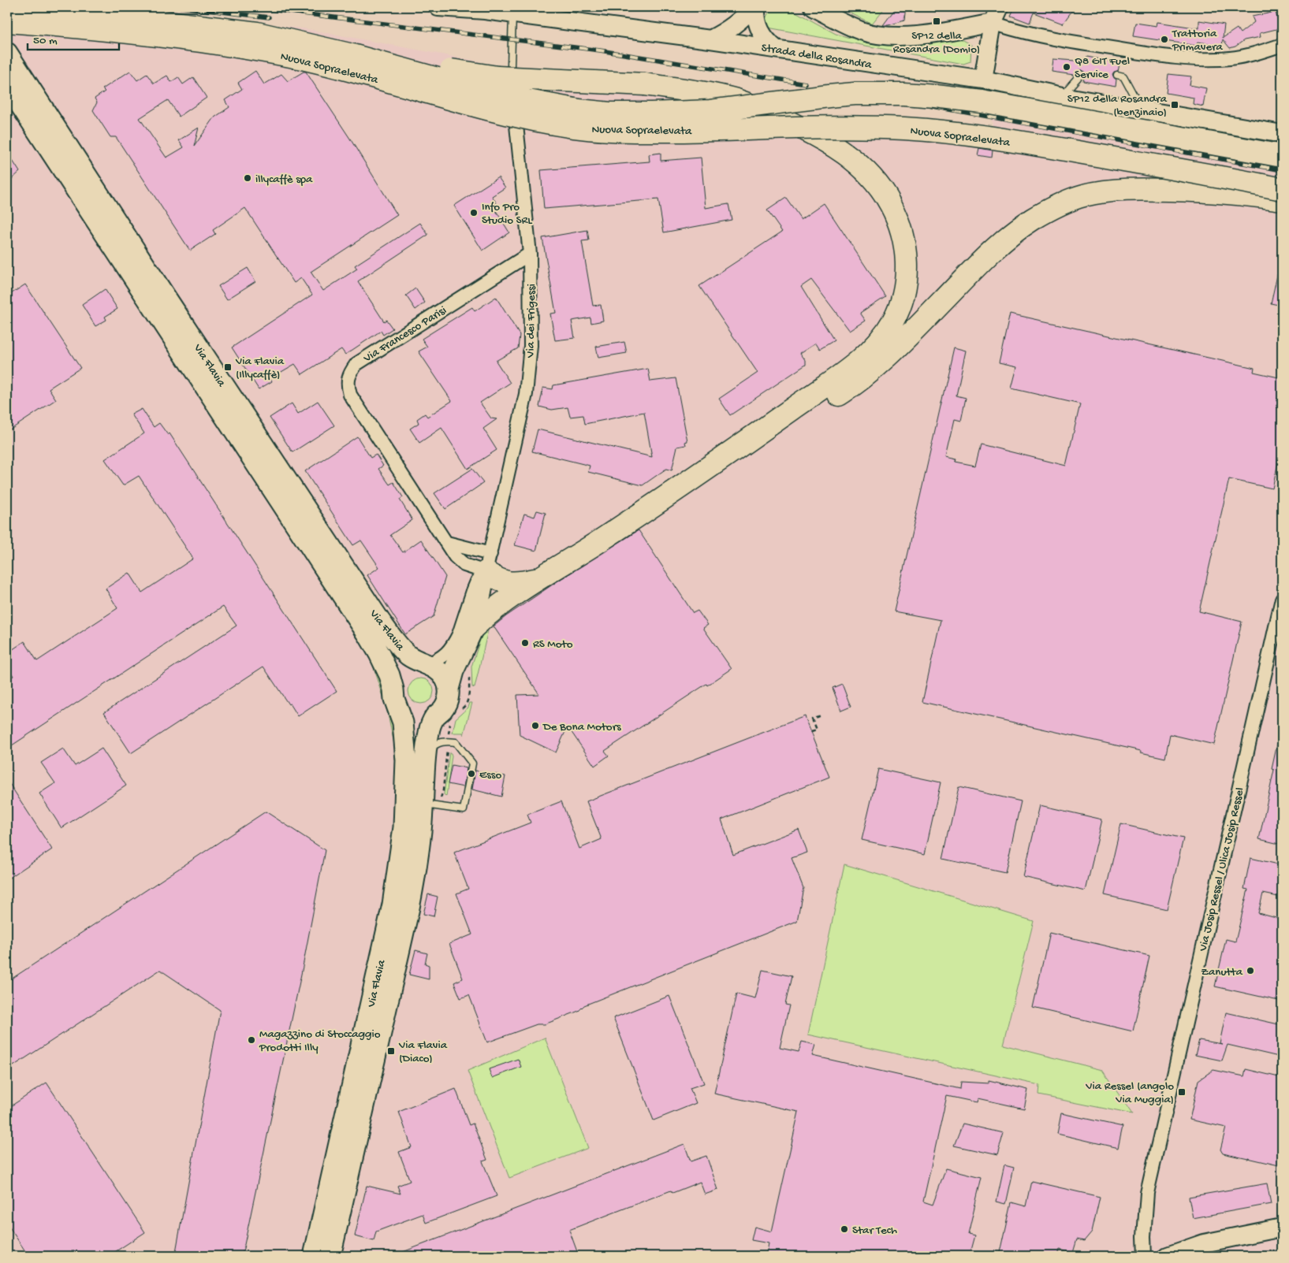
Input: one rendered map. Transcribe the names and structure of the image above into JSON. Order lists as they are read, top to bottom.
{
  "streets": {
    "highway": ["Nuova Sopraelevata"],
    "main road": ["Strada della Rosandra", "Via Flavia"],
    "street": ["Via dei Frigessi", "Via Francesco Parisi", "Via Josip Ressel / Ulica Josip Ressel"]
  },
  "crossings": [
    ["Via dei Frigessi", "Via Francesco Parisi"],
    ["Via dei Frigessi", "Via Flavia"]
  ],
  "places": {
    "transit": [
      "SP12 della Rosandra (Domio)",
      "SP12 della Rosandra (benzinaio)",
      "Via Flavia (Illycaffè)",
      "Via Flavia (Diaco)",
      "Via Ressel (angolo Via Muggia)"
    ],
    "other": [
      "Trattoria Primavera",
      "Q8 GIT Fuel Service",
      "illycaffè spa",
      "Info Pro Studio SRL",
      "RS Moto",
      "De Bona Motors",
      "Esso",
      "Zanutta",
      "Magazzino di Stoccaggio Prodotti Illy",
      "Star Tech"
    ]
  },
  "scale_bar": "50 m"
}
